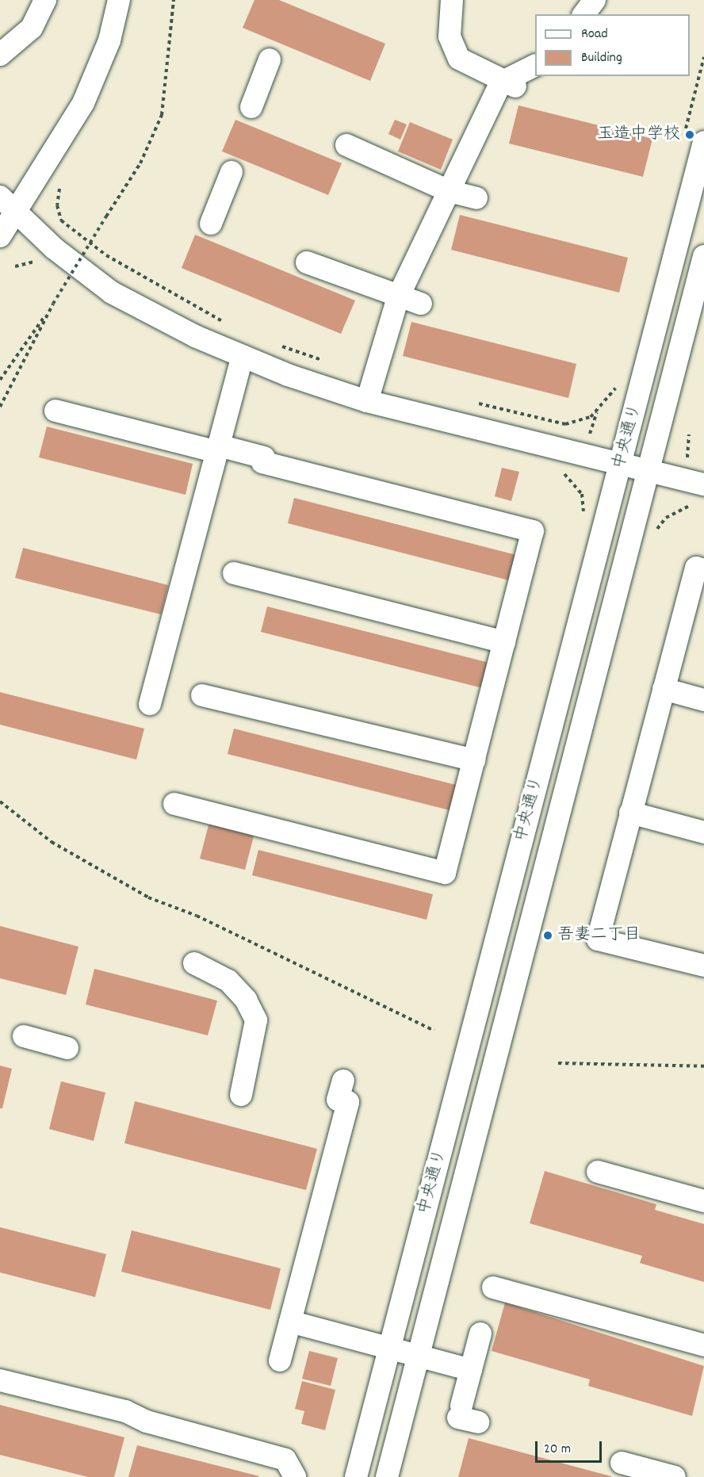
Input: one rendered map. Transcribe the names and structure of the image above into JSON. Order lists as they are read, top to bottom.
{
  "streets": {
    "street": ["中央通り"]
  },
  "places": ["玉造中学校", "吾妻二丁目"],
  "legend": ["Road", "Building"],
  "scale_bar": "20 m"
}
